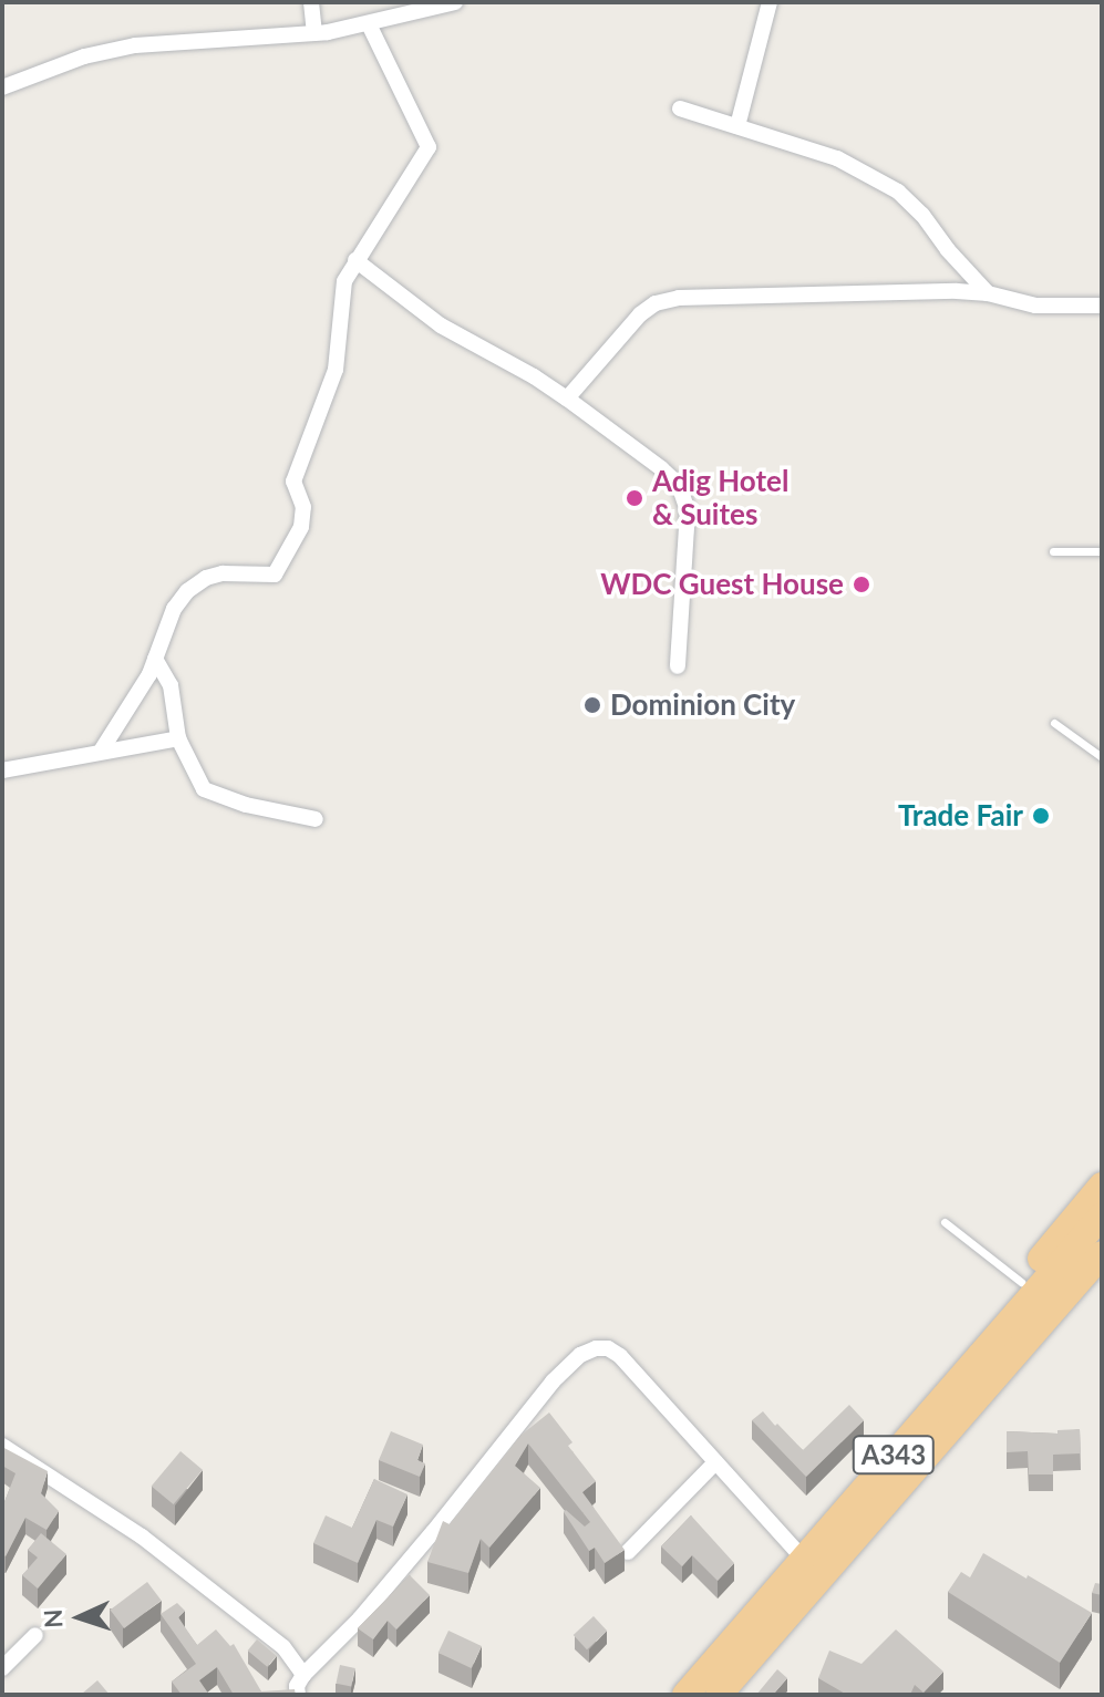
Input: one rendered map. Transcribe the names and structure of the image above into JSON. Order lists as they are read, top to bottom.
{
  "streets": {
    "highway": ["A343"]
  },
  "places": [
    "Adig Hotel & Suites",
    "WDC Guest House",
    "Dominion City",
    "Trade Fair"
  ],
  "north": "left"
}
